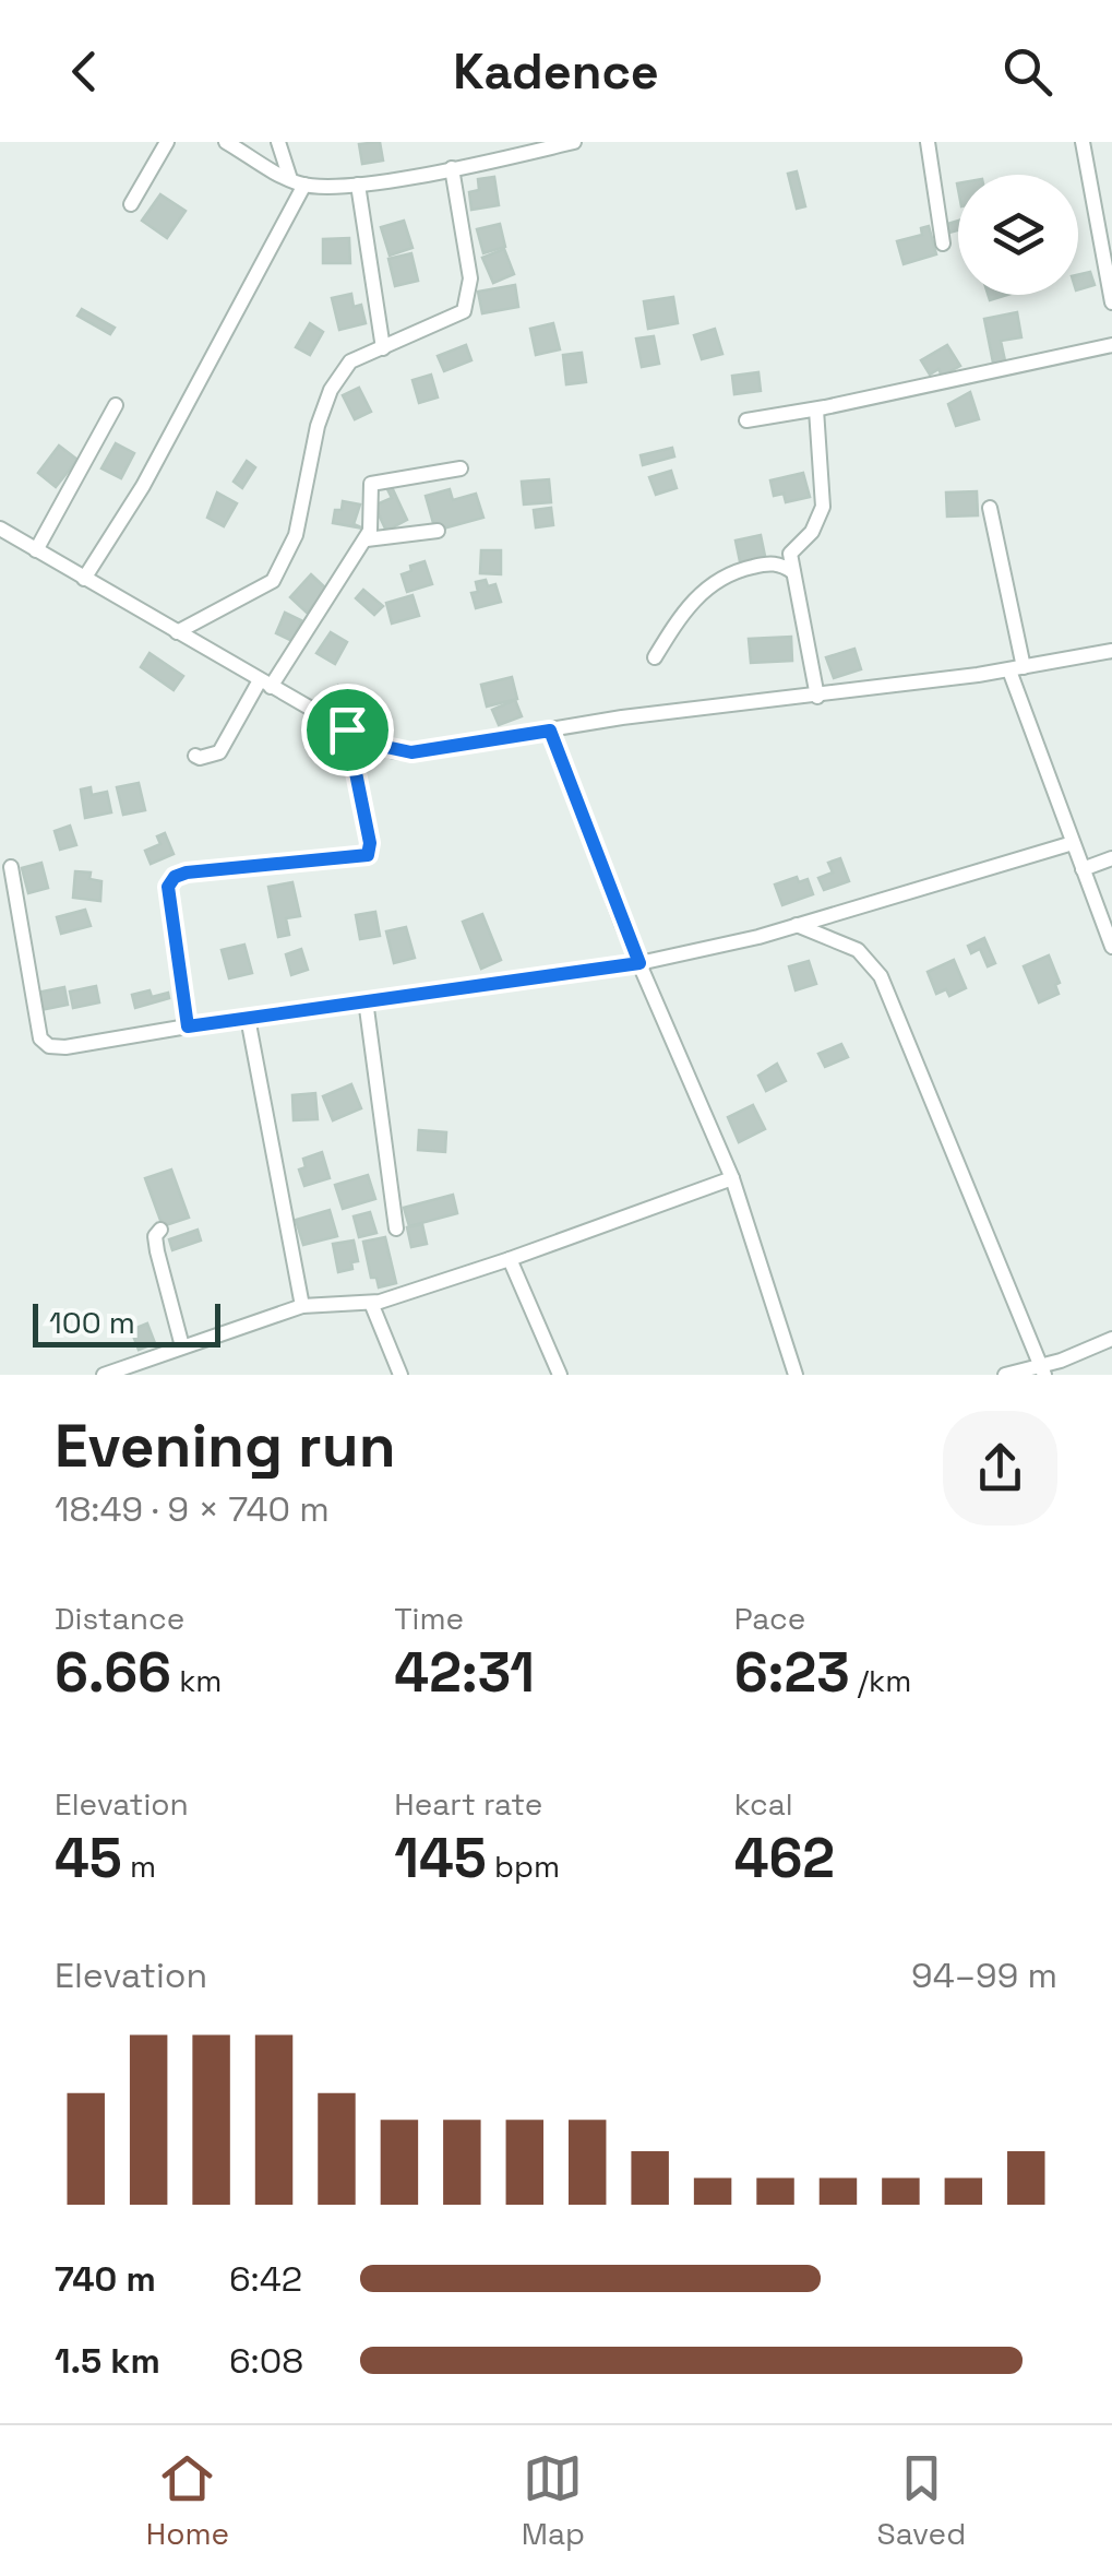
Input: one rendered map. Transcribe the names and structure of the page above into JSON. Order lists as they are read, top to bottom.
{
  "scale_bar": "100 m",
  "page": {
    "header": "Kadence",
    "scale": "100 m",
    "heading": ["Evening run", "18:49 · 9 × 740 m"],
    "stats": [
      ["Distance", "6.66 km"],
      ["Time", "42:31"],
      ["Pace", "6:23 /km"],
      ["Elevation", "45 m"],
      ["Heart rate", "145 bpm"],
      ["kcal", "462"]
    ],
    "chart": ["Elevation", "94–99 m"],
    "list": [
      {
        "name": "740 m",
        "note": "6:42"
      },
      {
        "name": "1.5 km",
        "note": "6:08"
      }
    ],
    "tabs": ["Home", "Map", "Saved"]
  }
}
